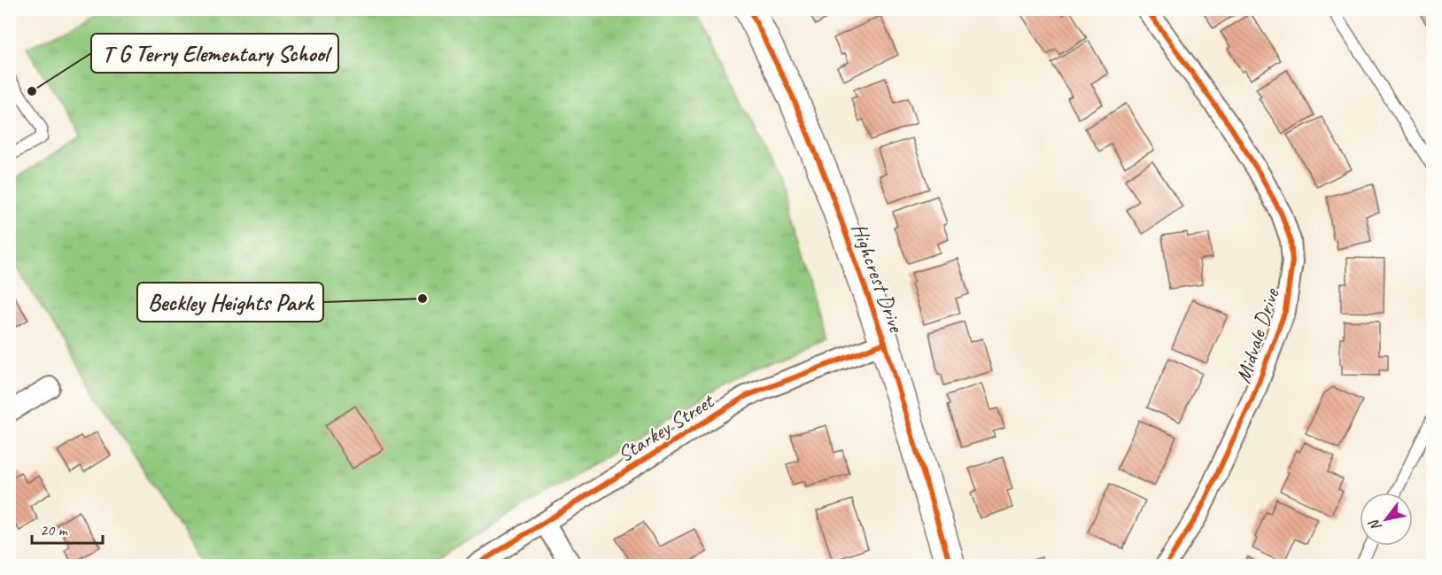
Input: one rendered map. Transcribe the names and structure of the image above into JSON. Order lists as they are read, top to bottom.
{
  "streets": {
    "street": ["Highcrest Drive", "Midvale Drive", "Starkey Street"]
  },
  "crossings": [
    ["Highcrest Drive", "Starkey Street"]
  ],
  "places": ["T G Terry Elementary School", "Beckley Heights Park"],
  "scale_bar": "20 m",
  "north": "bottom left"
}
